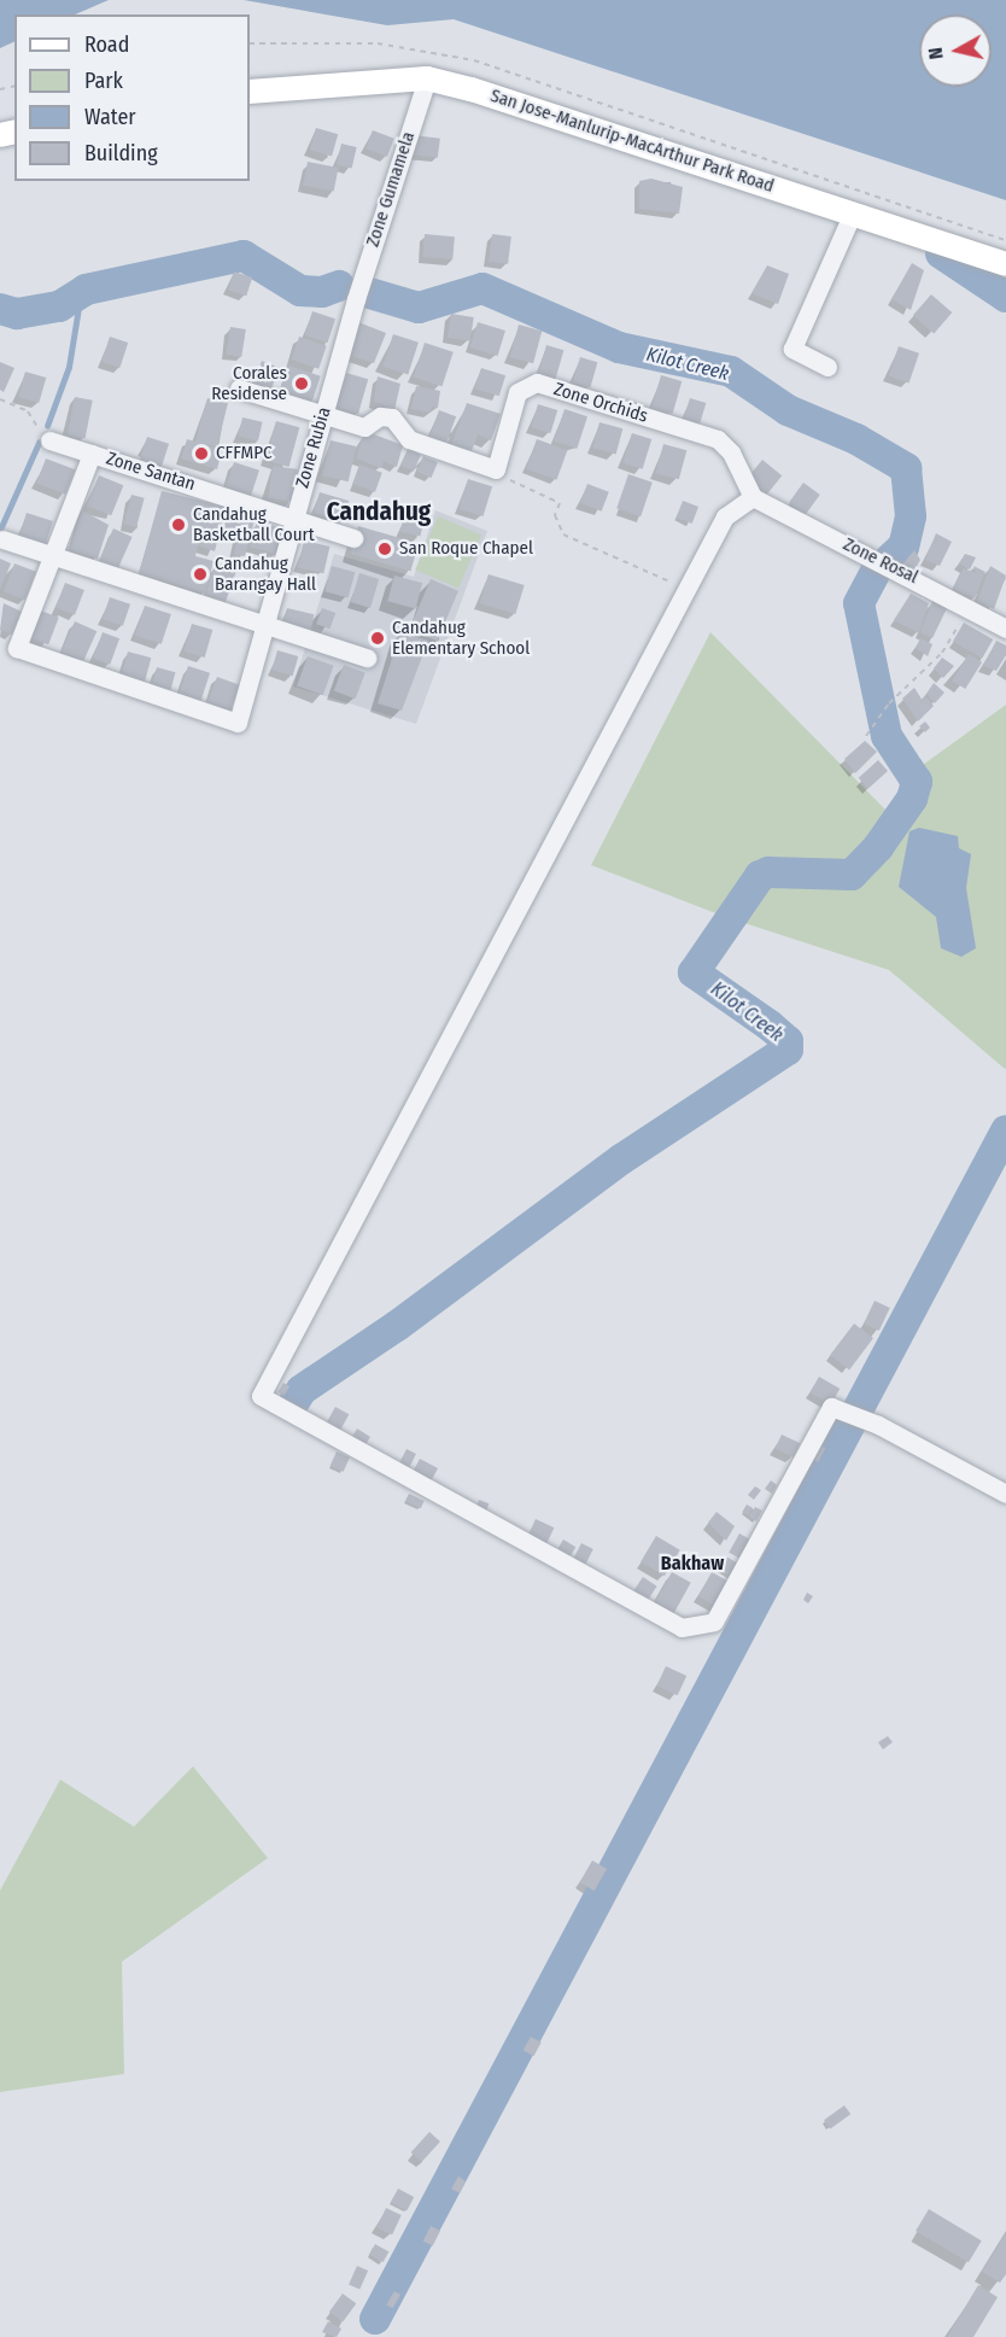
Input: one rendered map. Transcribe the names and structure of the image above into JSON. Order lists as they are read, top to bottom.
{
  "streets": {
    "main road": ["San Jose-Manlurip-MacArthur Park Road"],
    "street": [
      "Zone Gumamela",
      "Zone Orchids",
      "Zone Rubia",
      "Zone Santan",
      "Zone Rosal"
    ]
  },
  "crossings": [
    ["San Jose-Manlurip-MacArthur Park Road", "Zone Gumamela"],
    ["Zone Gumamela", "Zone Rubia"],
    ["Zone Orchids", "Zone Rosal"],
    ["Zone Rubia", "Zone Santan"]
  ],
  "districts": ["Candahug", "Bakhaw"],
  "water": ["Kilot Creek"],
  "places": [
    "Corales Residense",
    "CFFMPC",
    "Candahug Basketball Court",
    "San Roque Chapel",
    "Candahug Barangay Hall",
    "Candahug Elementary School"
  ],
  "legend": [
    "Road",
    "Park",
    "Water",
    "Building"
  ],
  "north": "left"
}
